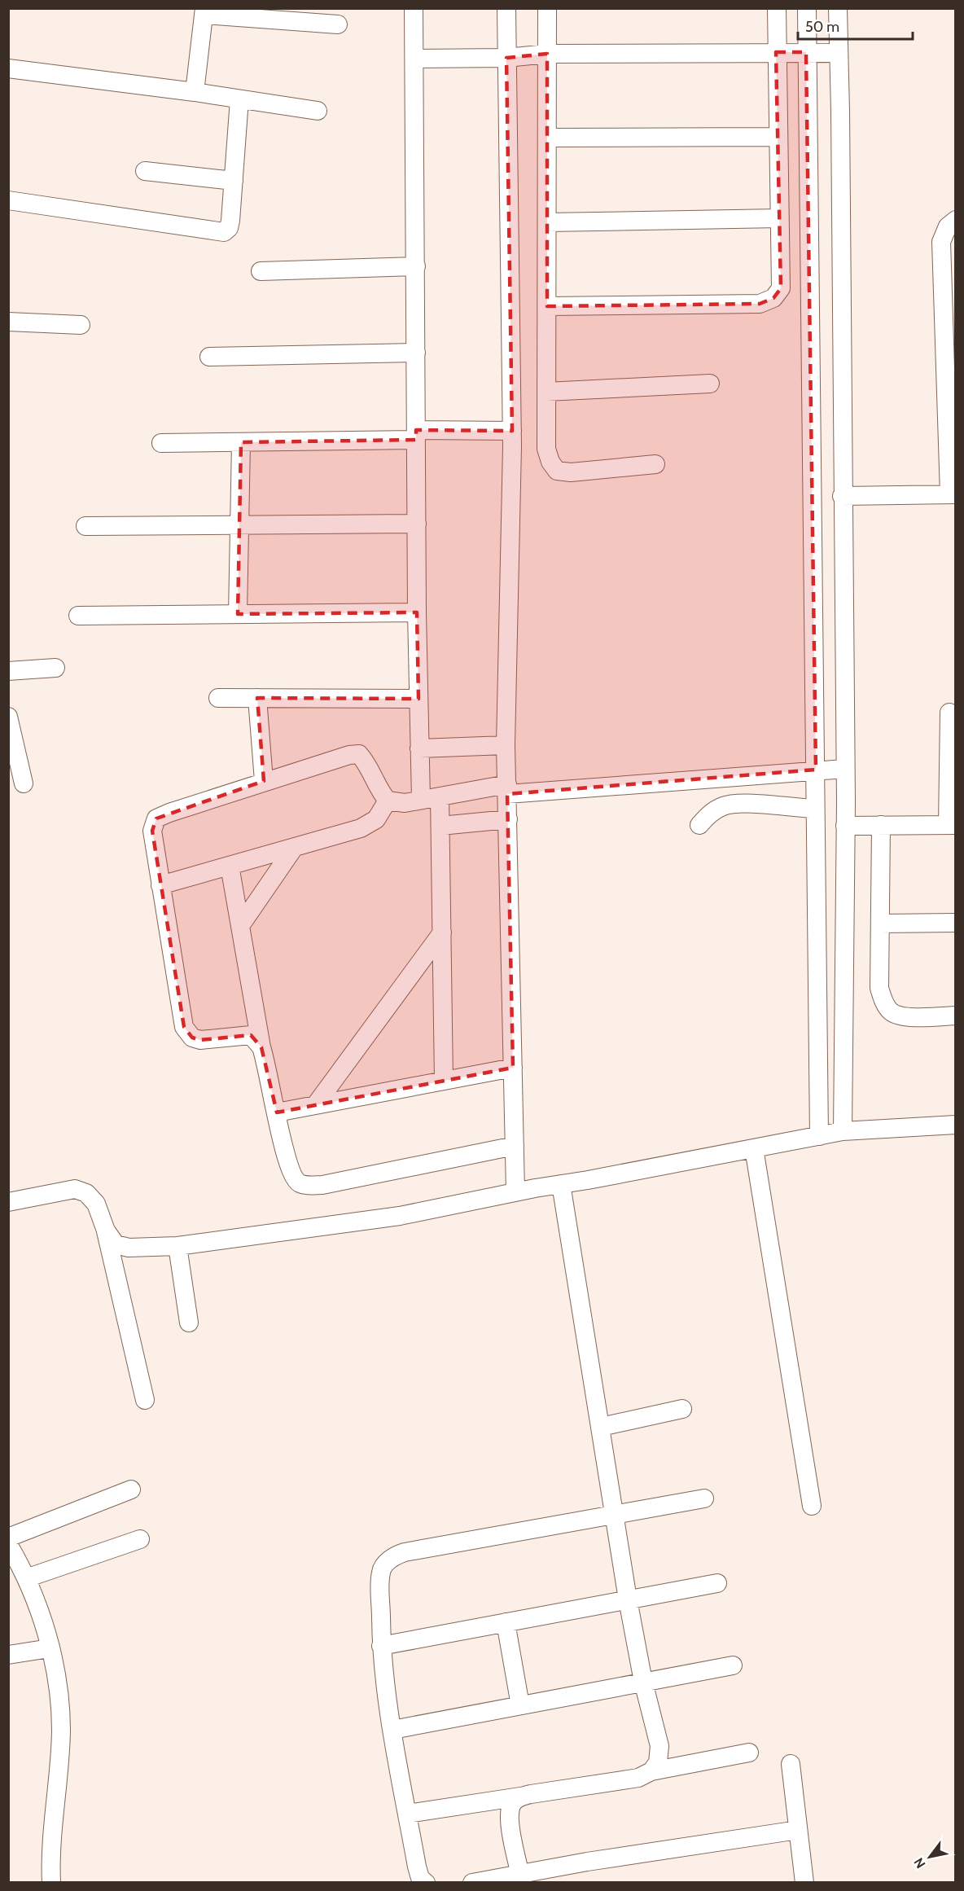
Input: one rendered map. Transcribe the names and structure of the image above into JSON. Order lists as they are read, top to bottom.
{
  "scale_bar": "50 m",
  "north": "bottom left"
}
